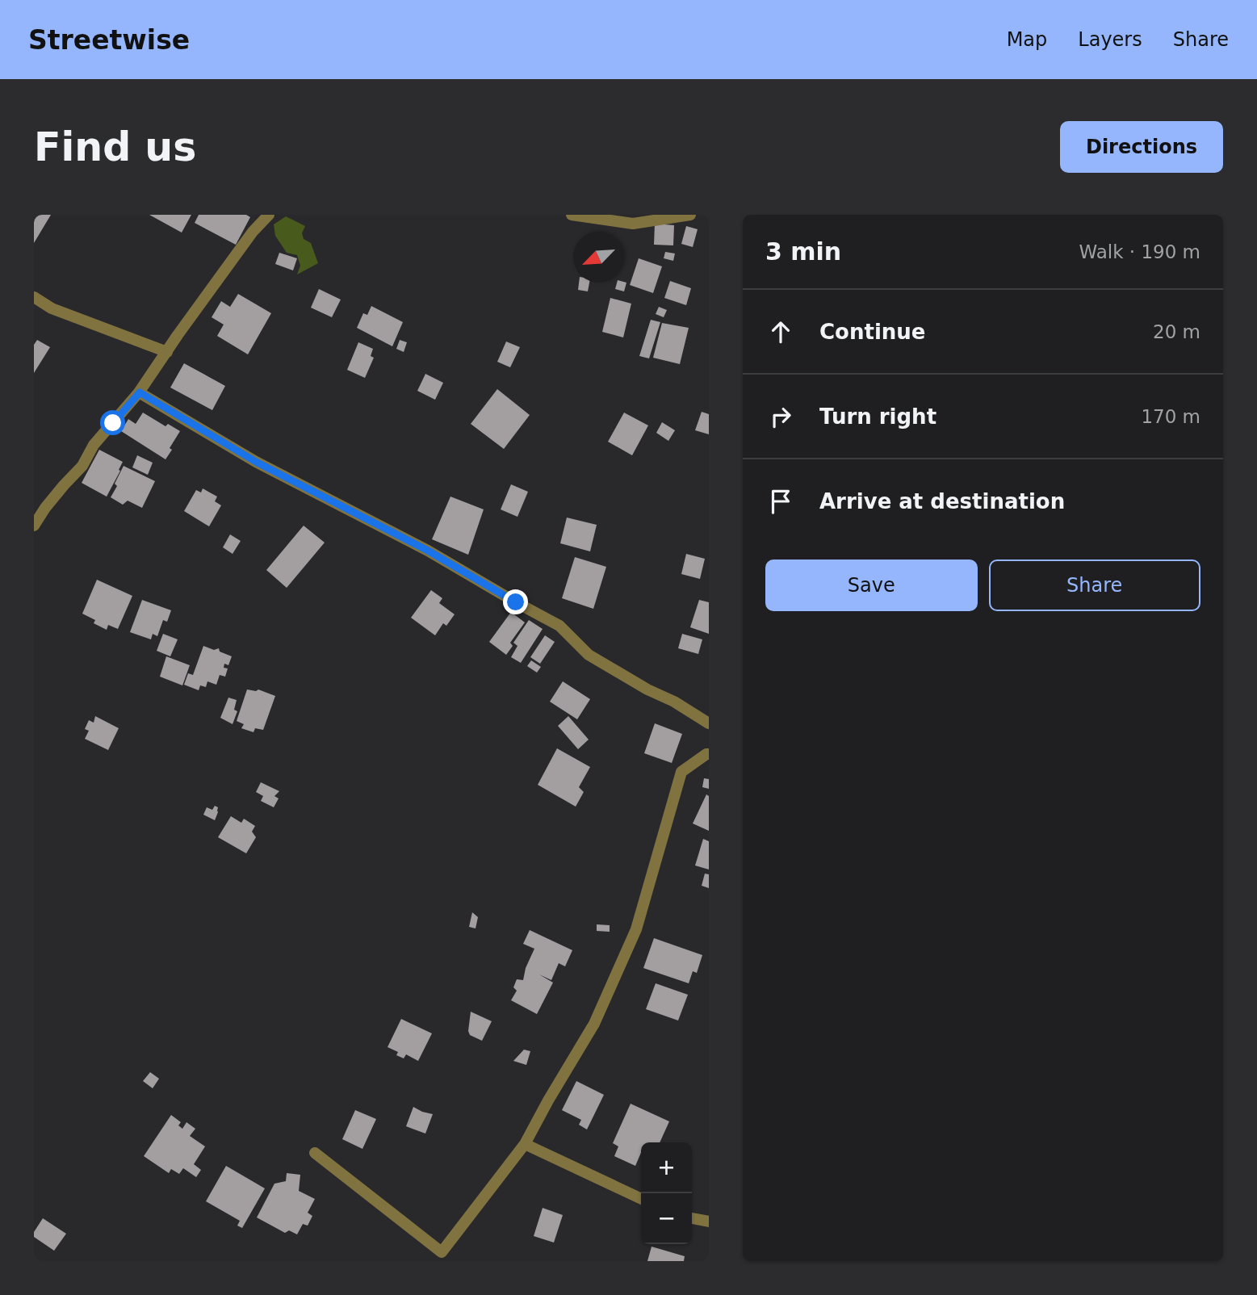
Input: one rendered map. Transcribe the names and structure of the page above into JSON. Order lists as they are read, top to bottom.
{
  "north": "bottom left",
  "page": {
    "header": "Streetwise",
    "nav": ["Map", "Layers", "Share"],
    "buttons": [
      "Directions",
      ["Save", "Share"]
    ],
    "title": "Find us",
    "heading": ["3 min", "Walk · 190 m"],
    "list": [
      ["Continue", "20 m"],
      ["Turn right", "170 m"],
      "Arrive at destination"
    ],
    "map_buttons": ["+", "−"]
  }
}
